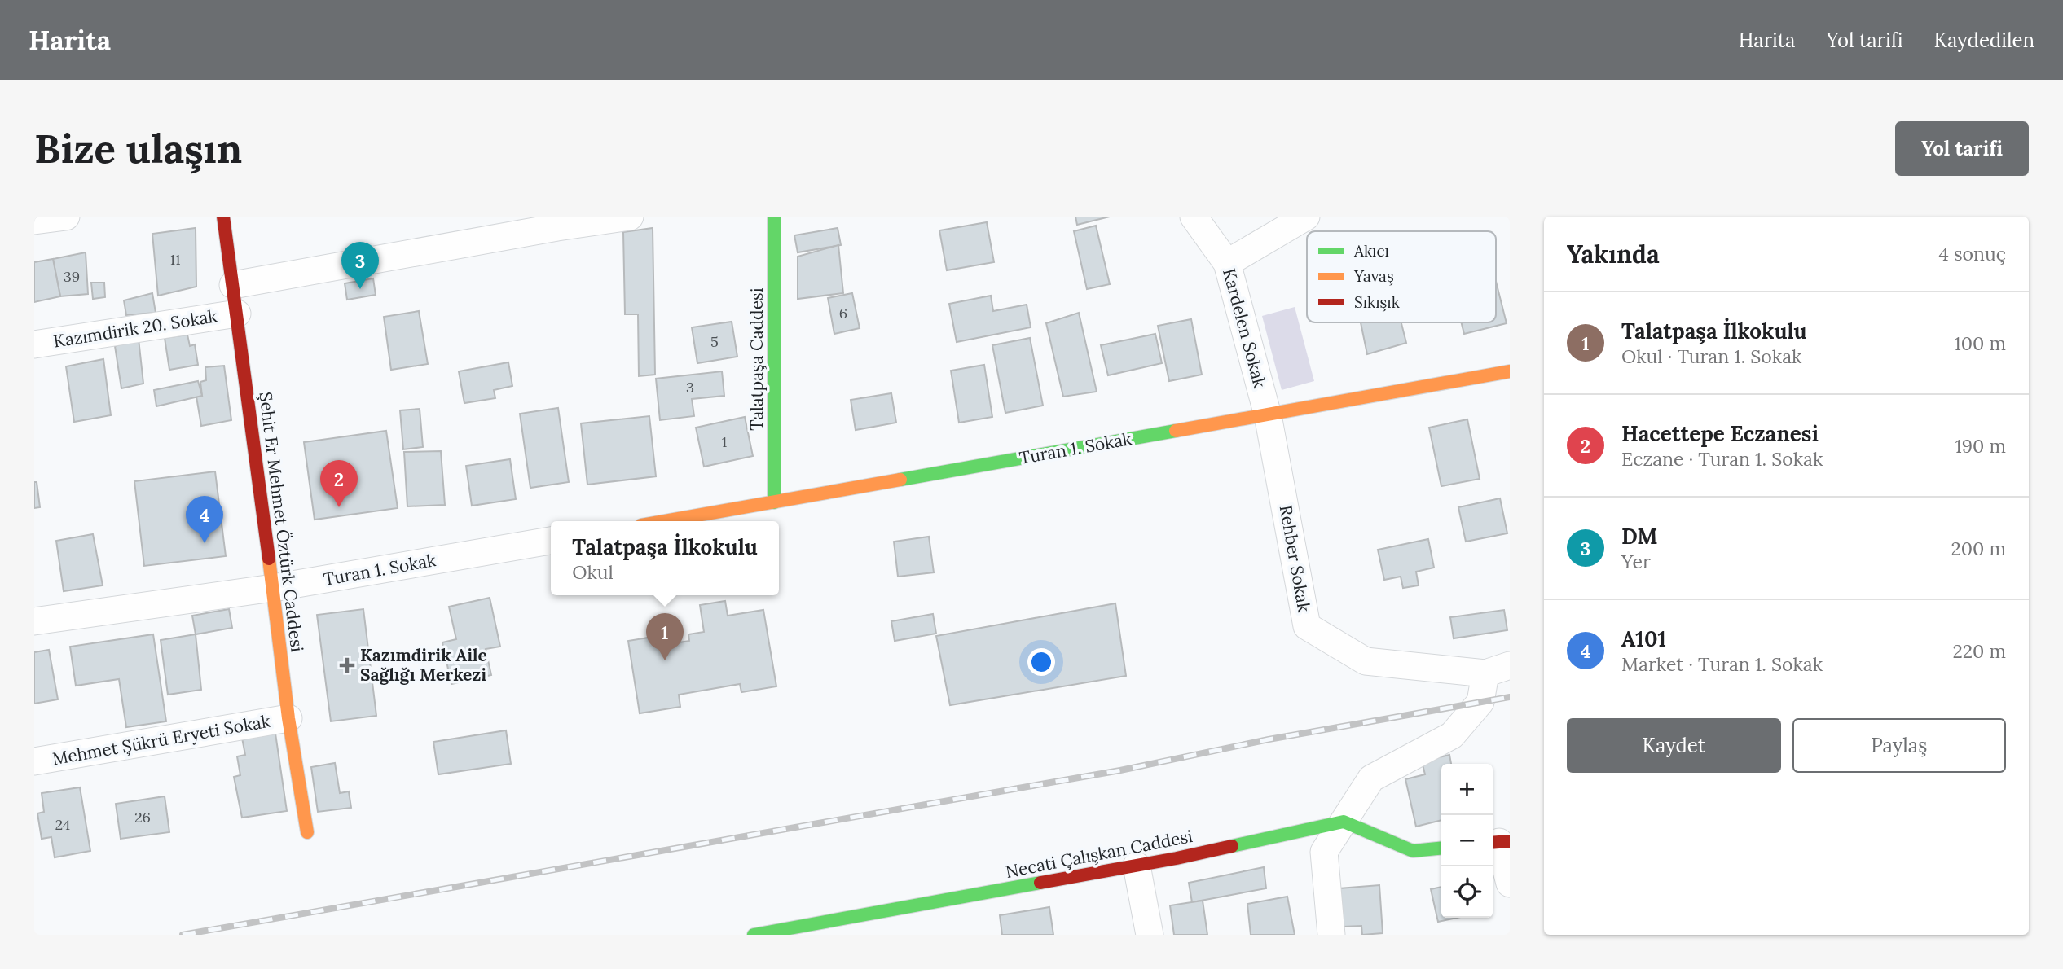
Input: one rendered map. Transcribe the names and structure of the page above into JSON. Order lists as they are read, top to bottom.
{
  "streets": {
    "street": [
      "Kardelen Sokak",
      "Kazımdirik 20. Sokak",
      "Talatpaşa Caddesi",
      "Turan 1. Sokak",
      "Şehit Er Mehmet Öztürk Caddesi",
      "Rehber Sokak",
      "Mehmet Şükrü Eryeti Sokak",
      "Necati Çalışkan Caddesi"
    ]
  },
  "crossings": [
    ["Kardelen Sokak", "Turan 1. Sokak"],
    ["Kardelen Sokak", "Rehber Sokak"],
    ["Kazımdirik 20. Sokak", "Şehit Er Mehmet Öztürk Caddesi"],
    ["Talatpaşa Caddesi", "Turan 1. Sokak"],
    ["Turan 1. Sokak", "Şehit Er Mehmet Öztürk Caddesi"],
    ["Turan 1. Sokak", "Rehber Sokak"],
    ["Şehit Er Mehmet Öztürk Caddesi", "Mehmet Şükrü Eryeti Sokak"]
  ],
  "places": {
    "health": ["Kazımdirik Aile Sağlığı Merkezi"]
  },
  "house_numbers": [
    "11",
    "39",
    "6",
    "5",
    "3",
    "1",
    "26",
    "24"
  ],
  "legend": ["Akıcı", "Yavaş", "Sıkışık"],
  "page": {
    "header": "Harita",
    "nav": ["Harita", "Yol tarifi", "Kaydedilen"],
    "buttons": [
      "Yol tarifi",
      ["Kaydet", "Paylaş"]
    ],
    "title": "Bize ulaşın",
    "heading": ["Yakında", "4 sonuç"],
    "pins": [
      "3",
      "2",
      "4",
      "1"
    ],
    "list": [
      {
        "mark": "1",
        "name": "Talatpaşa İlkokulu",
        "note": "Okul · Turan 1. Sokak",
        "value": "100 m"
      },
      {
        "mark": "2",
        "name": "Hacettepe Eczanesi",
        "note": "Eczane · Turan 1. Sokak",
        "value": "190 m"
      },
      {
        "mark": "3",
        "name": "DM",
        "note": "Yer",
        "value": "200 m"
      },
      {
        "mark": "4",
        "name": "A101",
        "note": "Market · Turan 1. Sokak",
        "value": "220 m"
      }
    ],
    "popup": ["Talatpaşa İlkokulu", "Okul"],
    "map_buttons": ["+", "−"]
  }
}
